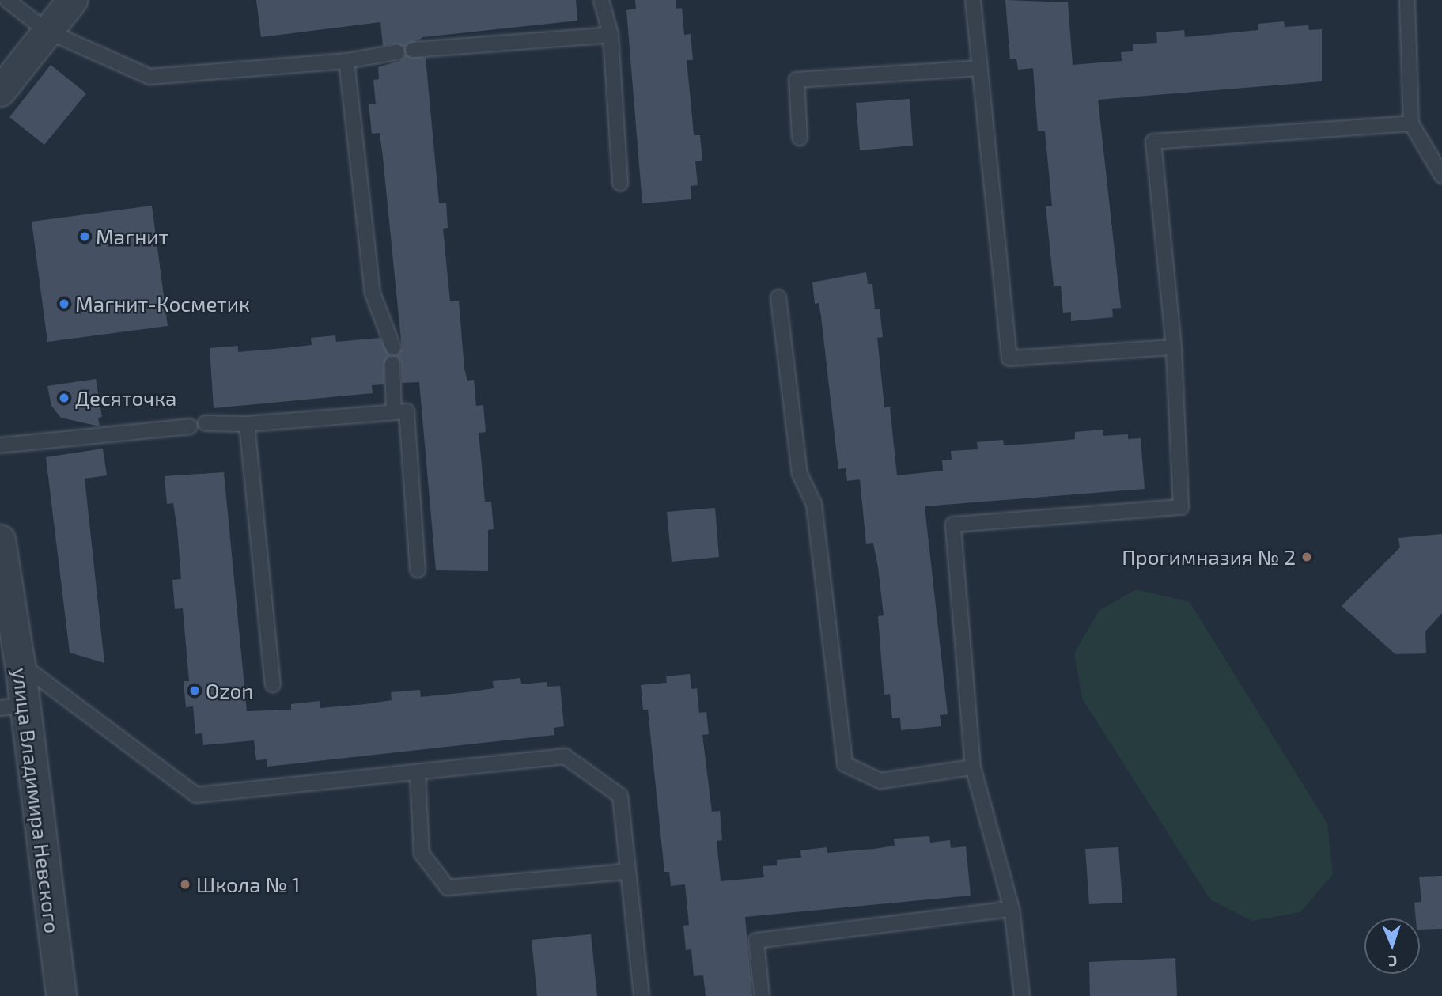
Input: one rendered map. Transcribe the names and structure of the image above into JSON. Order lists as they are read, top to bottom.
{
  "streets": {
    "street": ["улица Владимира Невского"]
  },
  "places": [
    "Магнит",
    "Магнит-Косметик",
    "Десяточка",
    "Прогимназия № 2",
    "Ozon",
    "Школа № 1"
  ],
  "north": "bottom"
}
